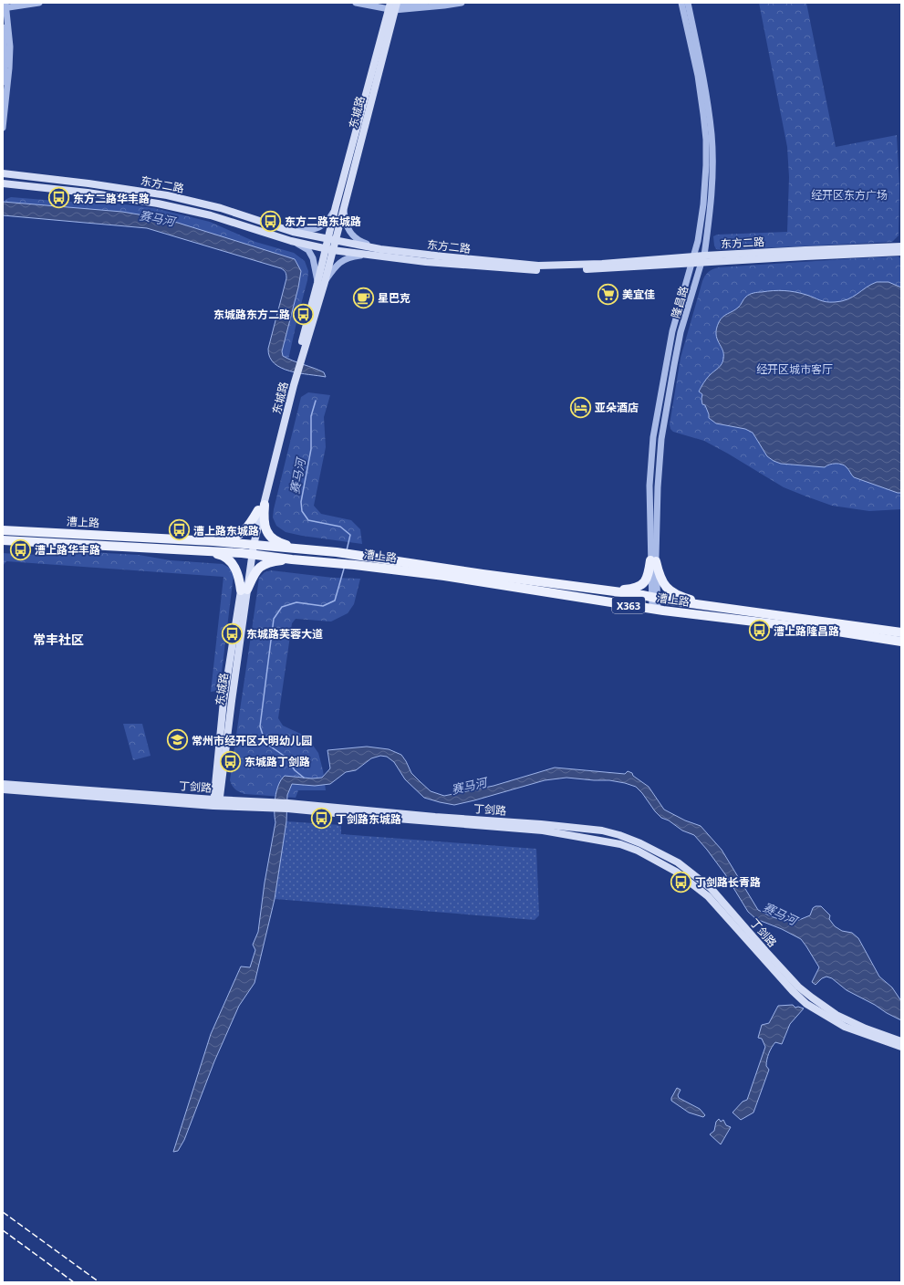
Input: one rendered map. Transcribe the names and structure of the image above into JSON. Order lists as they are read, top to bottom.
{
  "streets": {
    "main road": [
      "东城路",
      "东方二路",
      "漕上路",
      "X363",
      "丁剑路"
    ],
    "street": ["隆昌路"]
  },
  "crossings": [
    ["东城路", "东方二路"],
    ["东城路", "漕上路"],
    ["东城路", "丁剑路"],
    ["东方二路", "隆昌路"],
    ["隆昌路", "漕上路"]
  ],
  "districts": ["常丰社区"],
  "water": ["赛马河"],
  "parks": ["经开区东方广场", "经开区城市客厅"],
  "places": {
    "bus stop": [
      "东方二路华丰路",
      "东方二路东城路",
      "东城路东方二路",
      "漕上路东城路",
      "漕上路华丰路",
      "漕上路隆昌路",
      "东城路芙蓉大道",
      "东城路丁剑路",
      "丁剑路东城路",
      "丁剑路长青路"
    ],
    "supermarket": ["美宜佳"],
    "cafe": ["星巴克"],
    "hotel": ["亚朵酒店"],
    "school or university": ["常州市经开区大明幼儿园"]
  }
}
